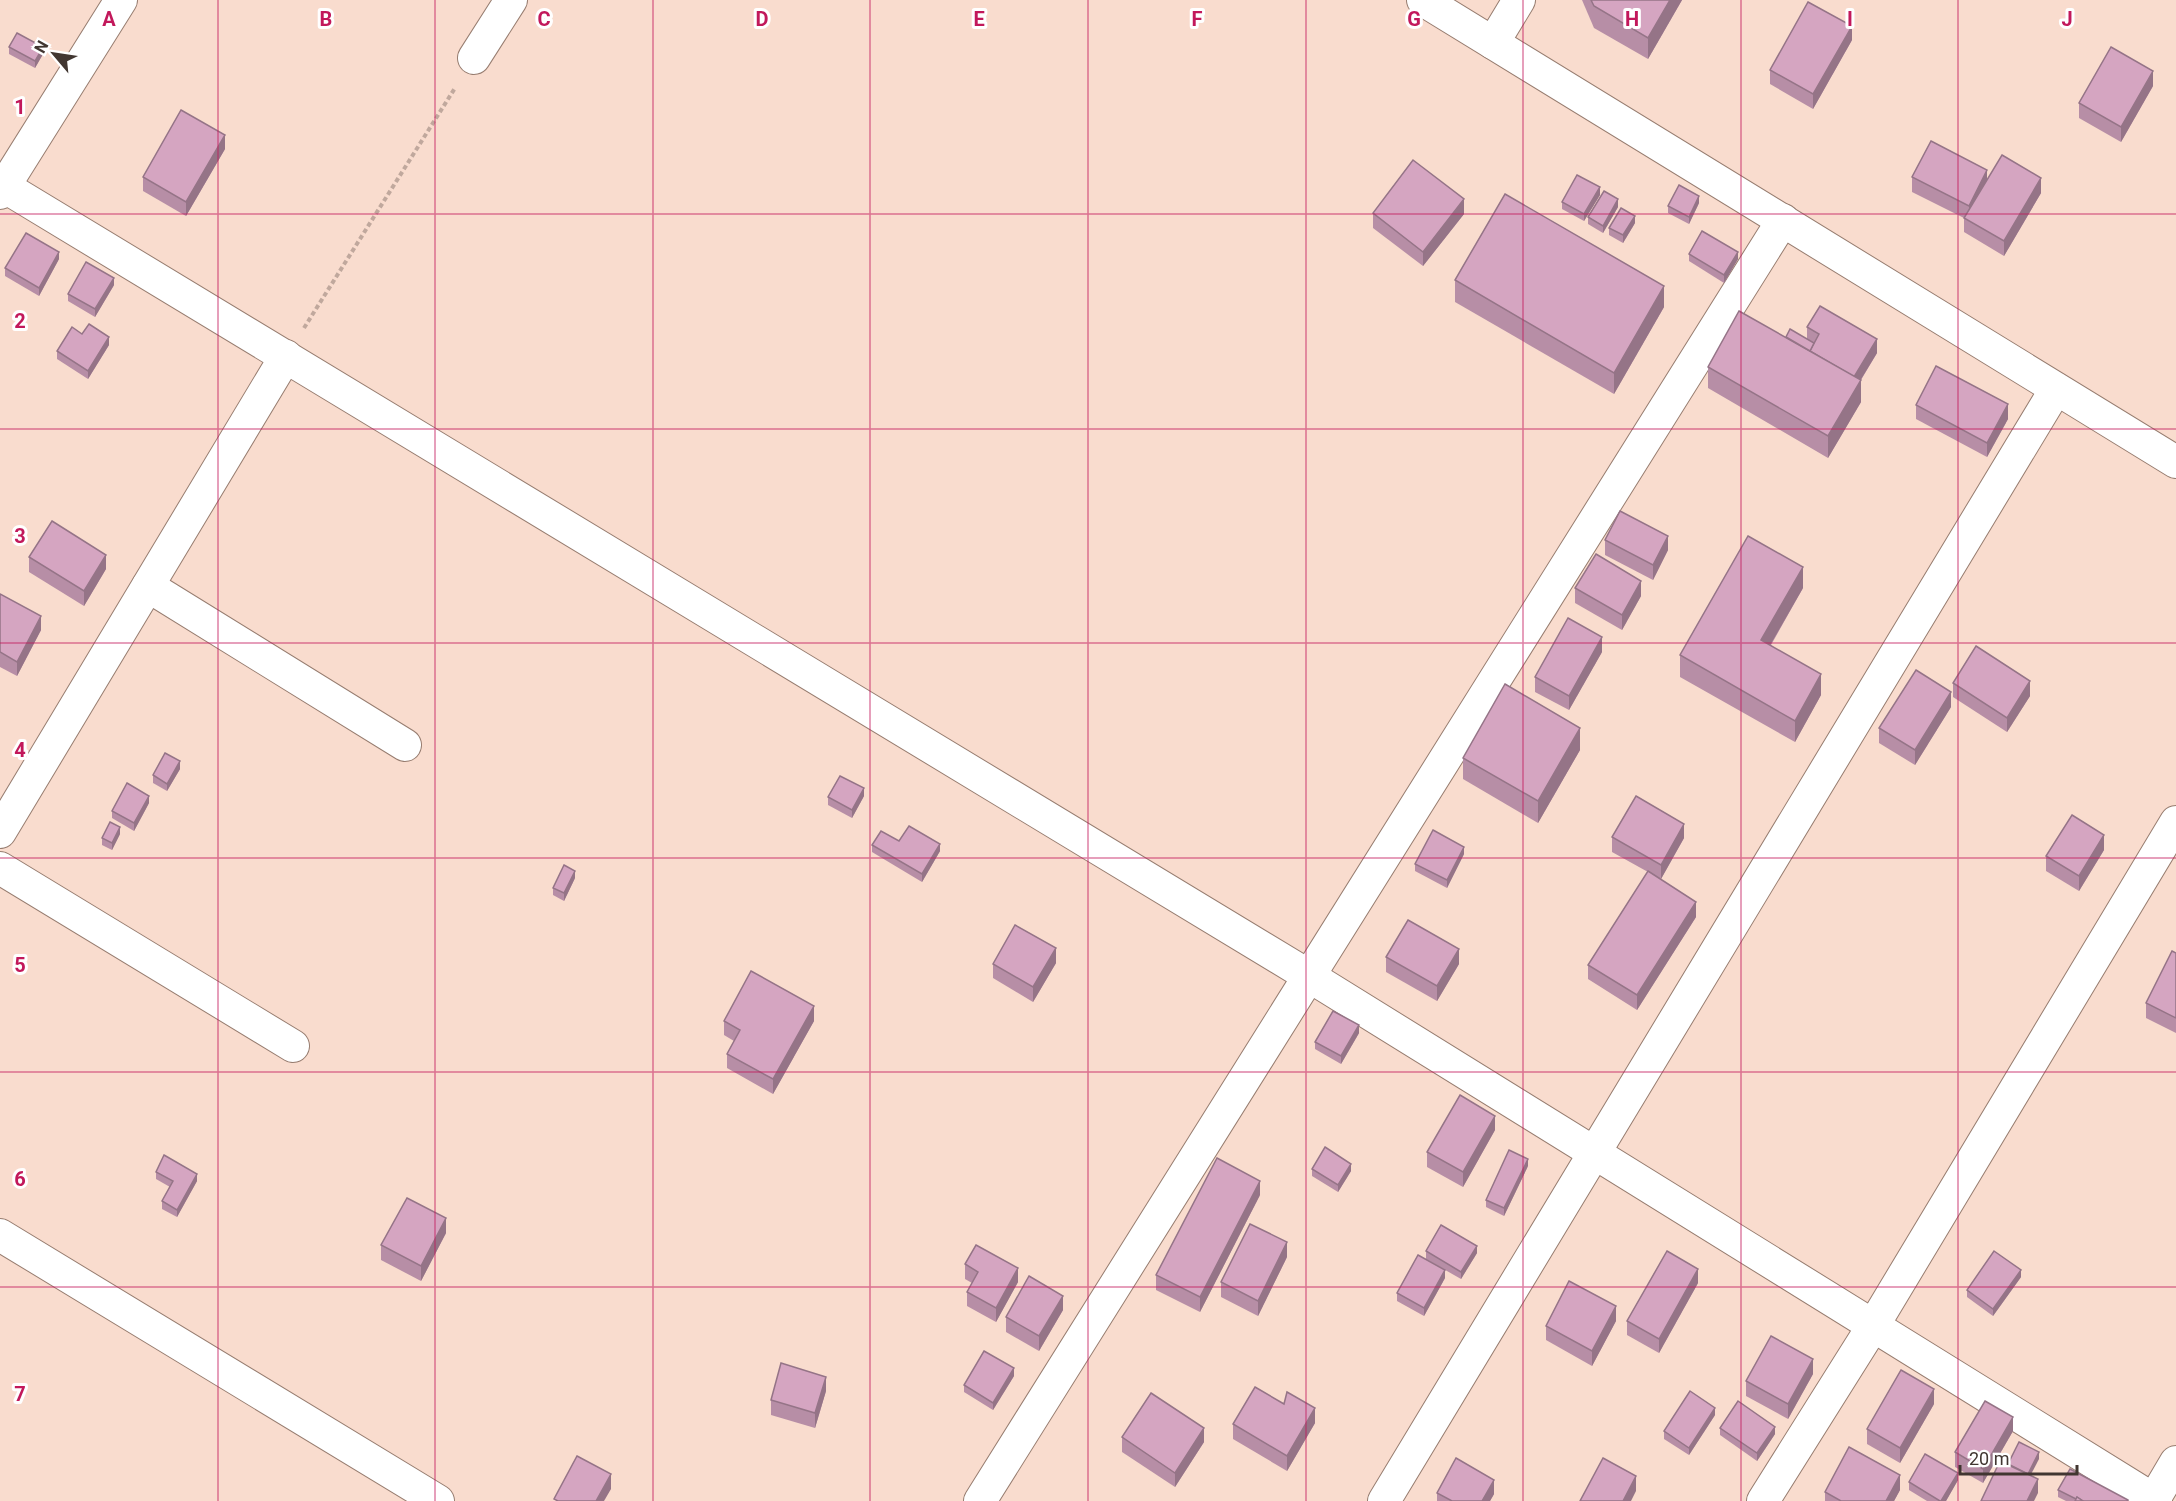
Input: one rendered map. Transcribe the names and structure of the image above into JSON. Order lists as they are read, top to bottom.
{
  "scale_bar": "20 m",
  "north": "top left",
  "grid": {
    "columns": [
      "A",
      "B",
      "C",
      "D",
      "E",
      "F",
      "G",
      "H",
      "I",
      "J"
    ],
    "rows": [
      "1",
      "2",
      "3",
      "4",
      "5",
      "6",
      "7"
    ]
  }
}
